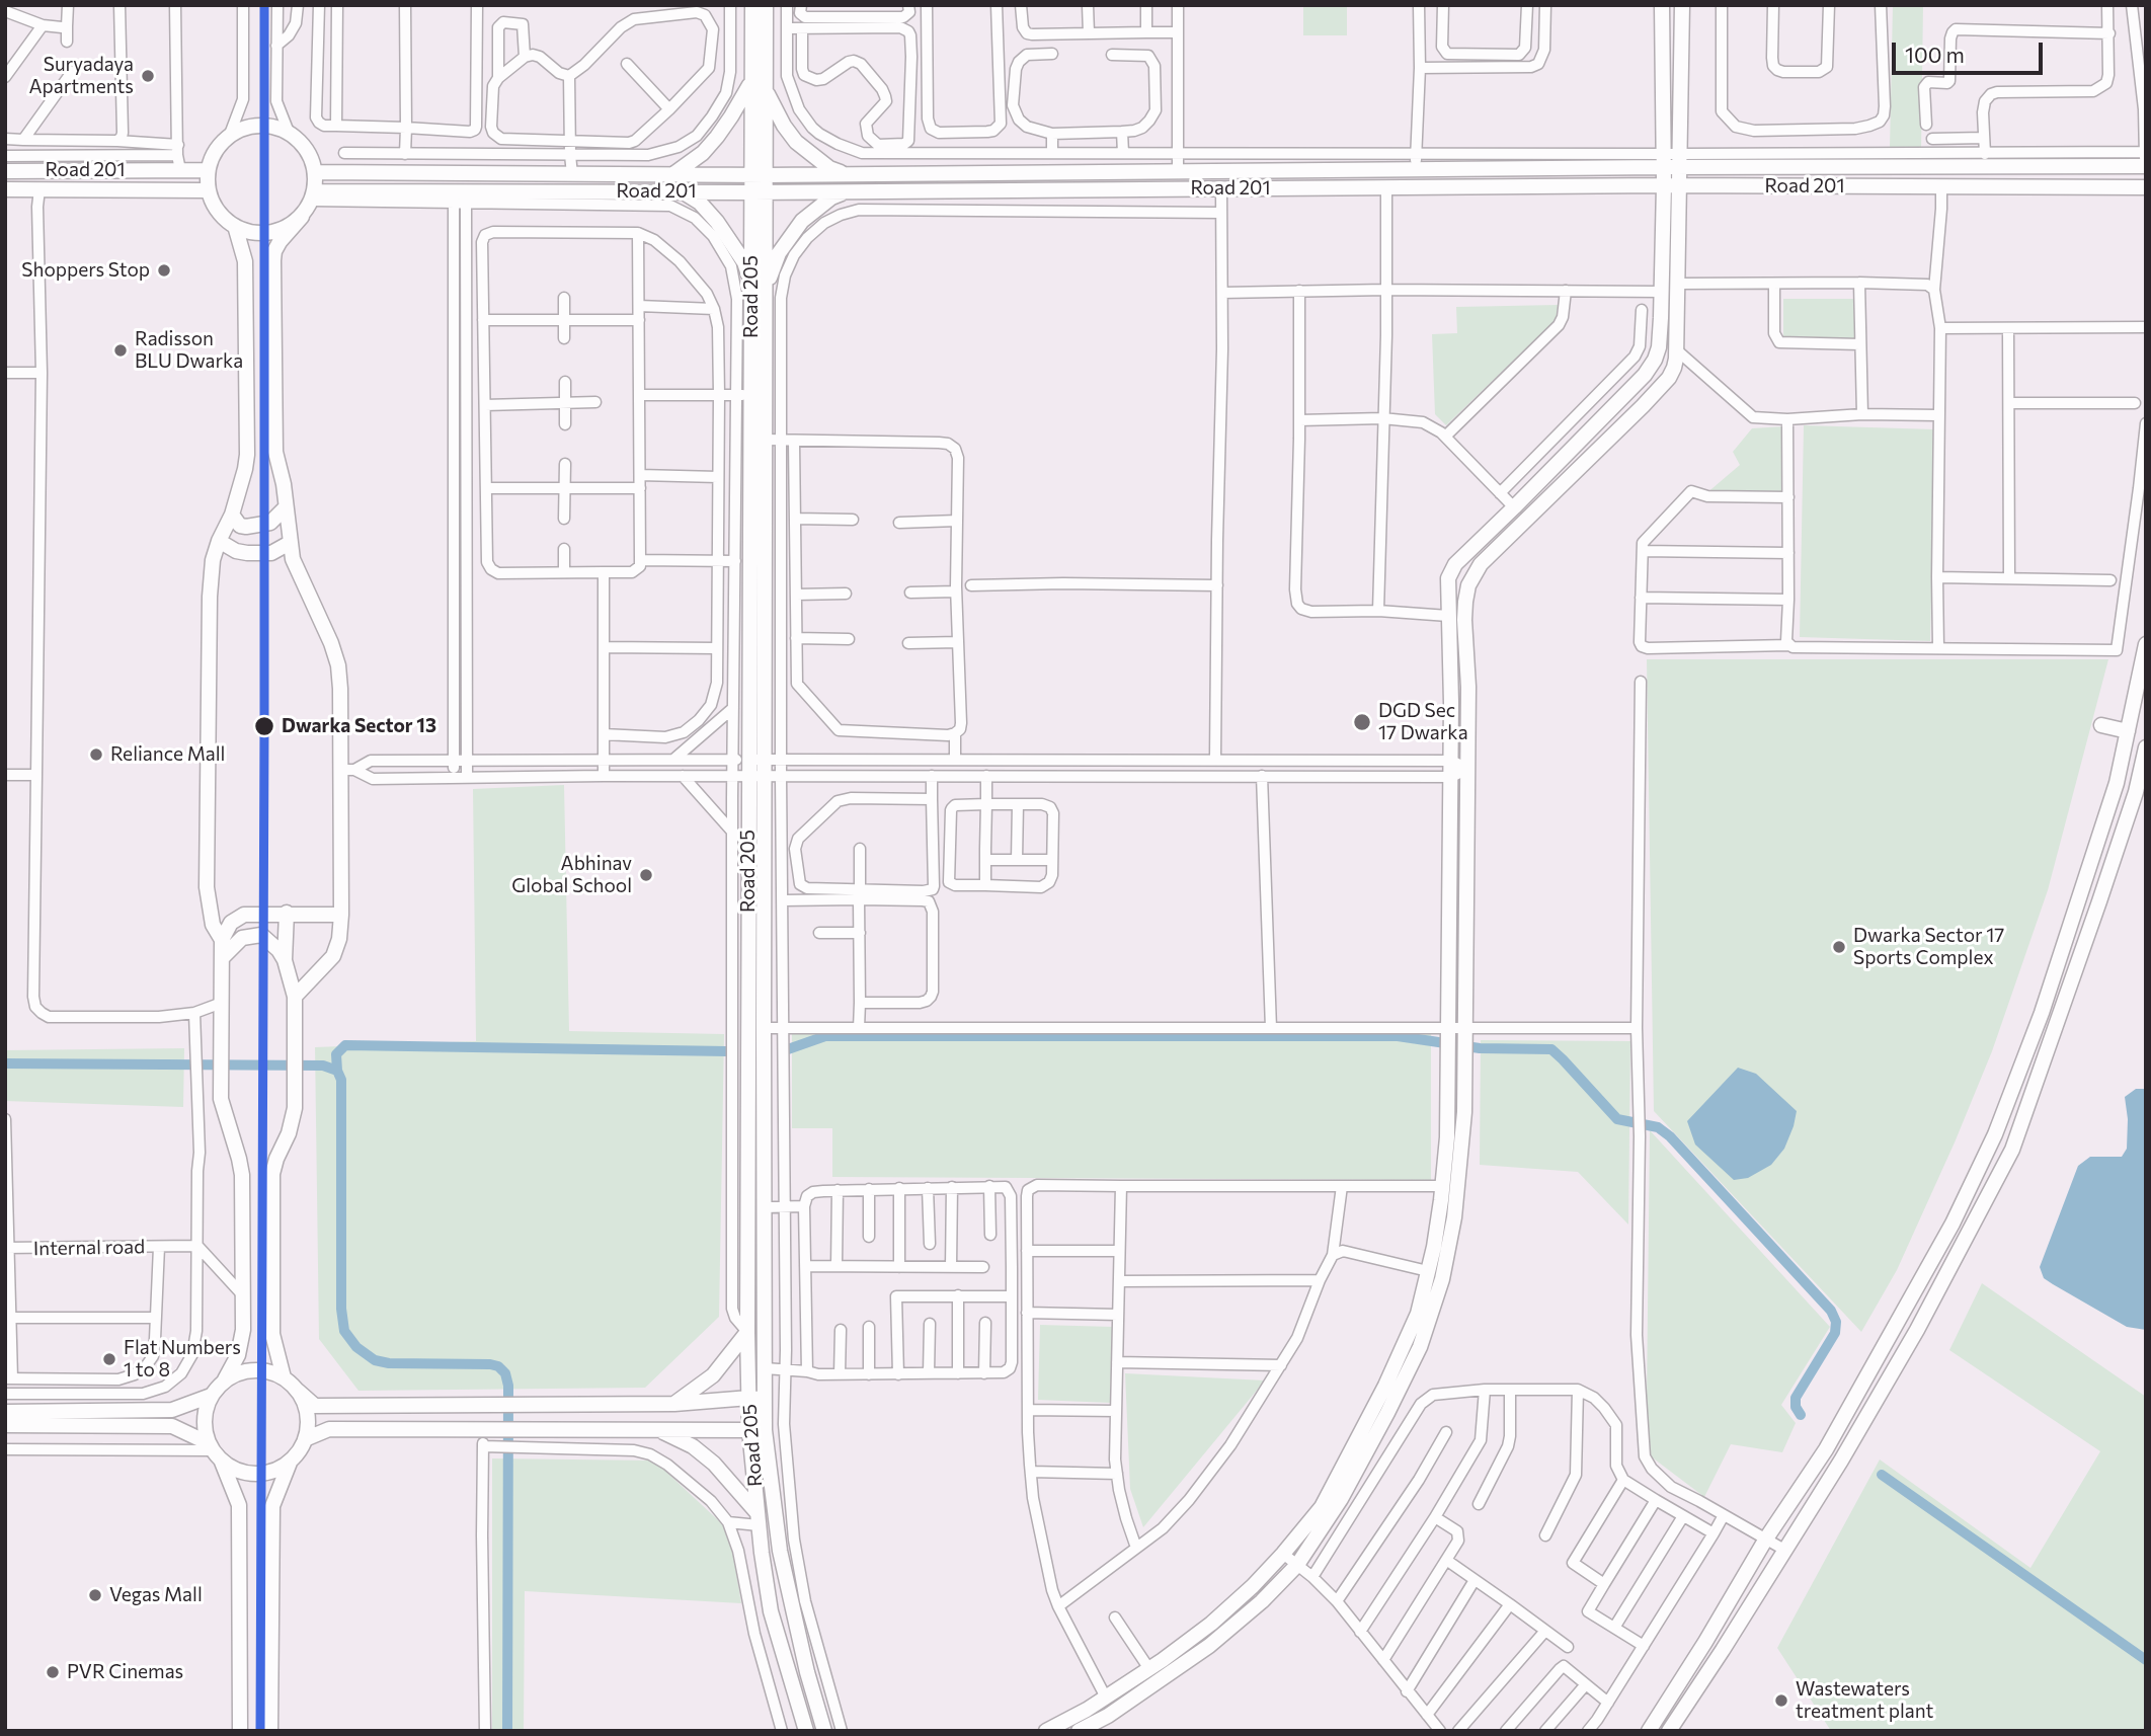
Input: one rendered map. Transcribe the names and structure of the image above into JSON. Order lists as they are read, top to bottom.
{
  "streets": {
    "main road": ["Road 201", "Road 205"],
    "street": ["Internal road"]
  },
  "crossings": [
    ["Road 201", "Road 205"]
  ],
  "places": [
    "Suryadaya Apartments",
    "Shoppers Stop",
    "Radisson BLU Dwarka",
    "DGD Sec 17 Dwarka",
    "Dwarka Sector 13",
    "Reliance Mall",
    "Abhinav Global School",
    "Dwarka Sector 17 Sports Complex",
    "Flat Numbers 1 to 8",
    "Vegas Mall",
    "PVR Cinemas",
    "Wastewaters treatment plant"
  ],
  "scale_bar": "100 m"
}
